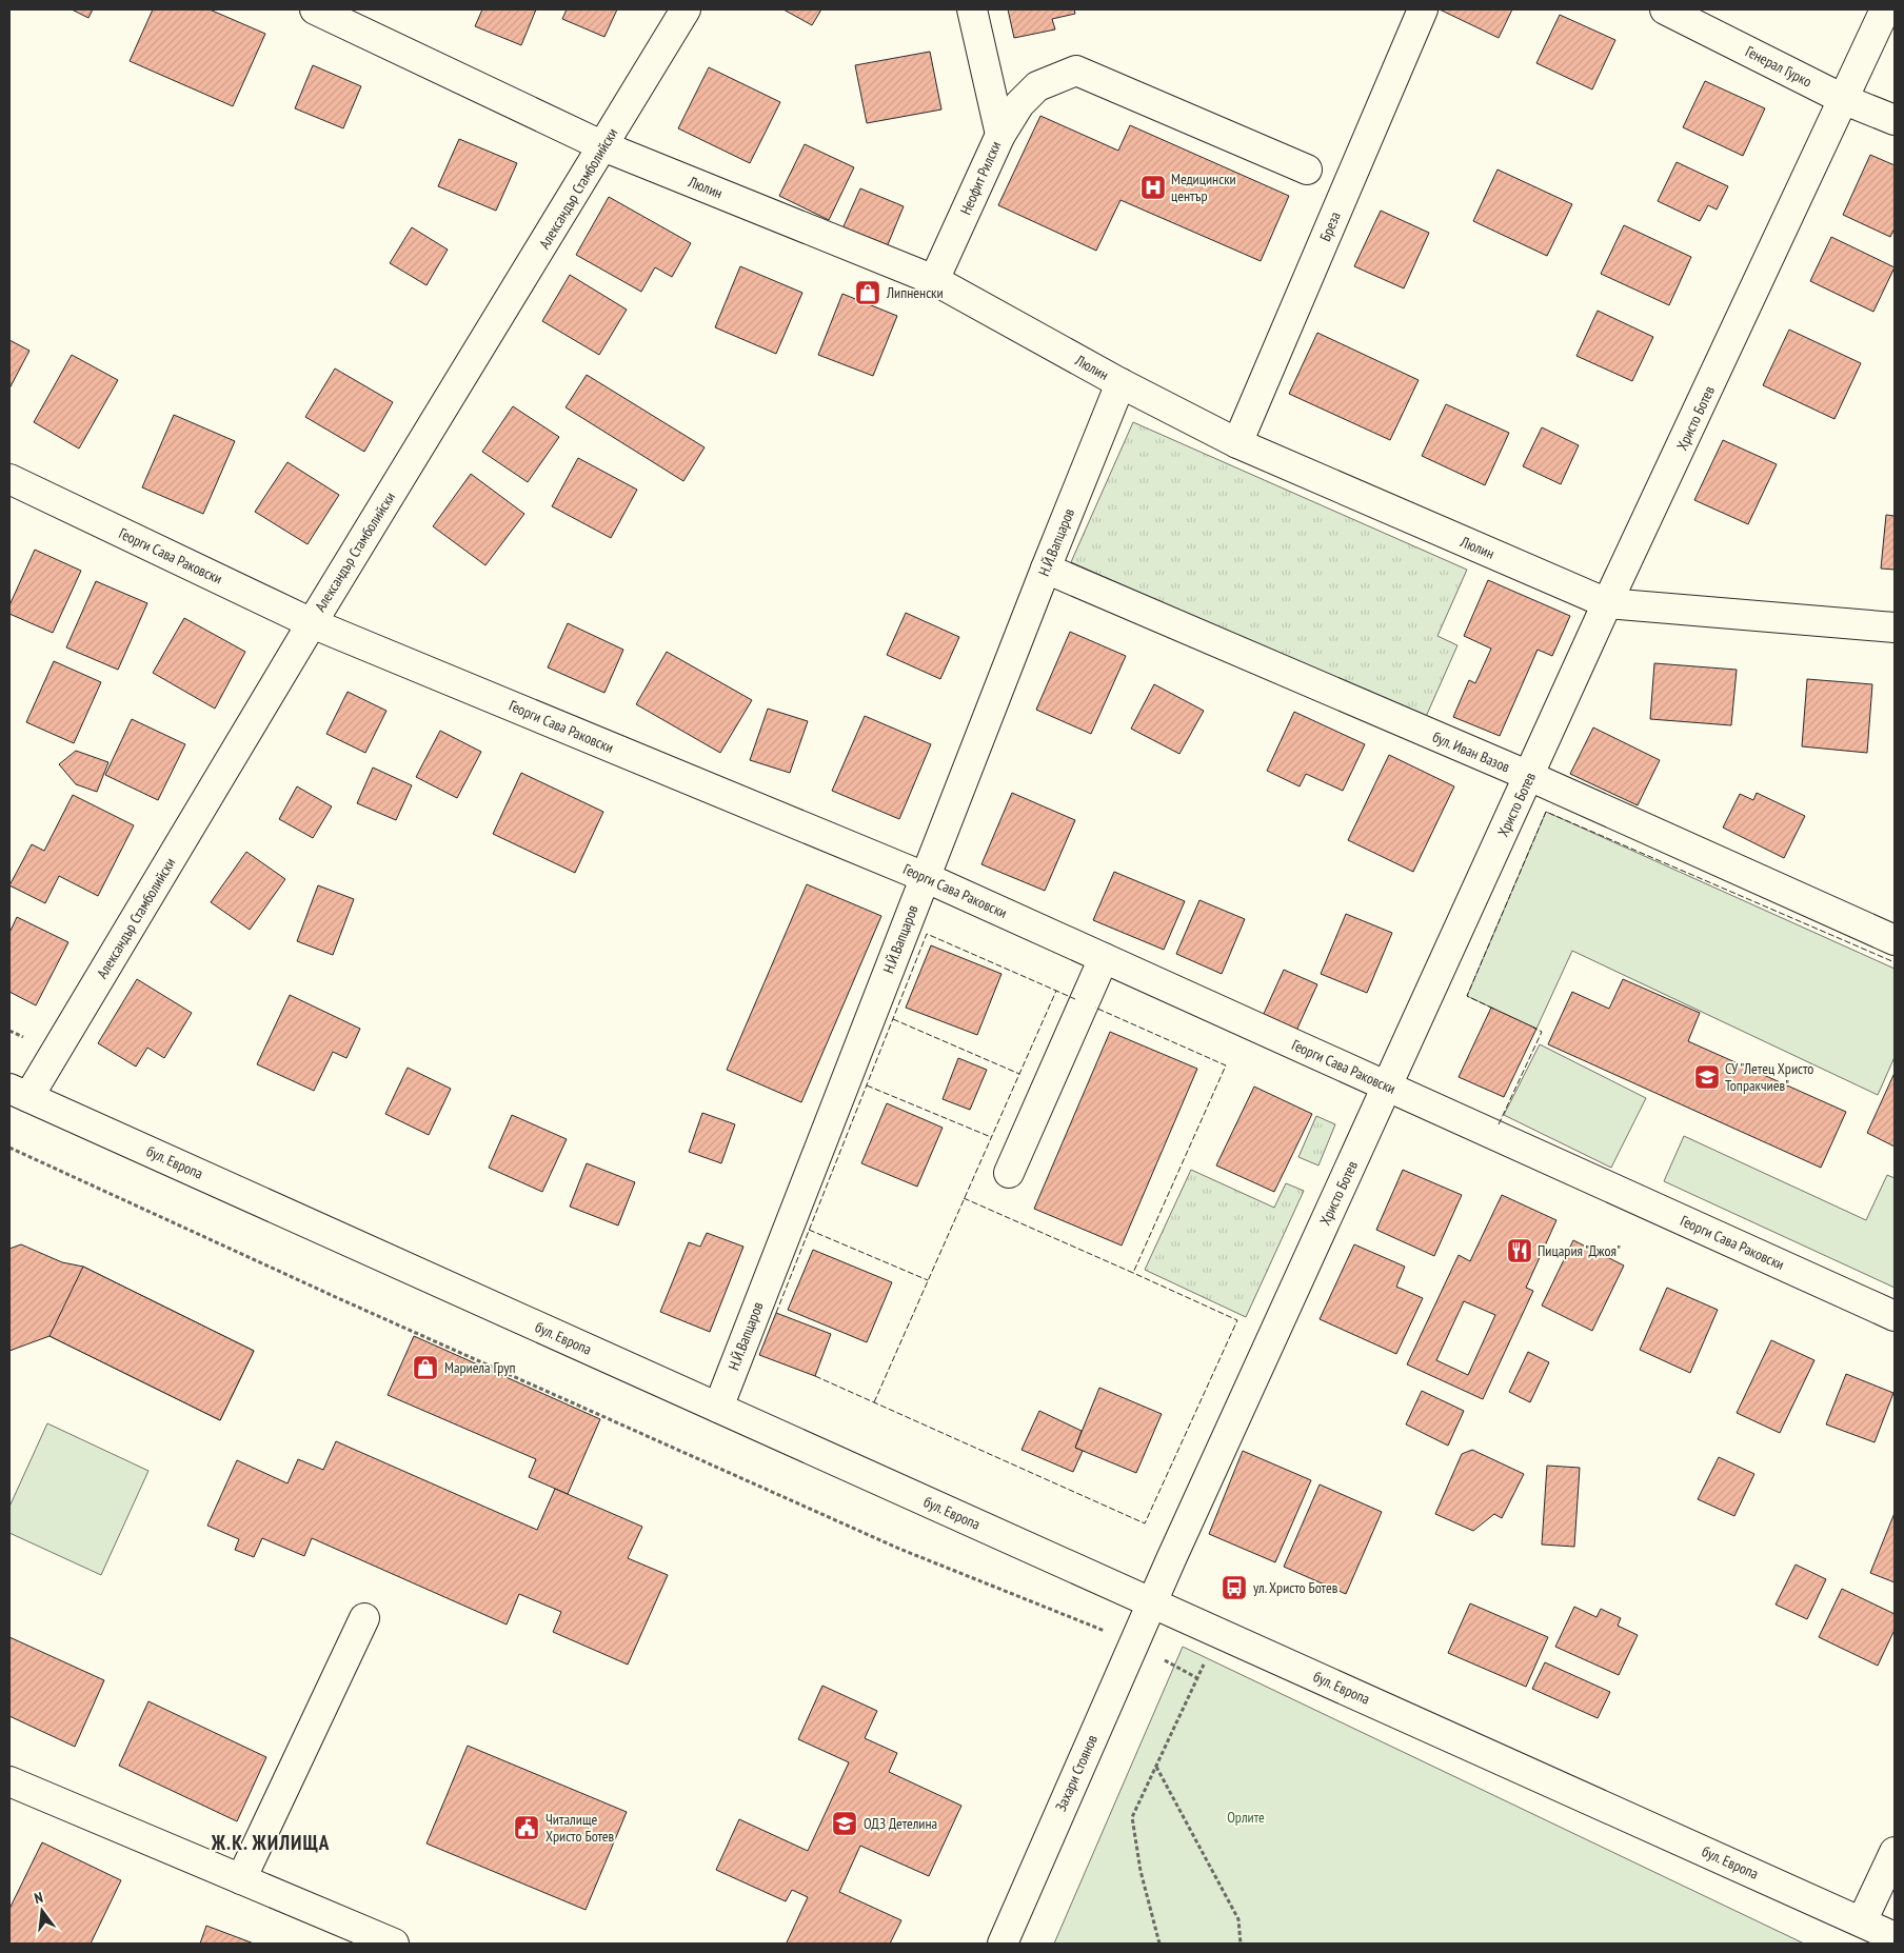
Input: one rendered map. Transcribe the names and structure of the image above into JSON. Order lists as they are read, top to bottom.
{
  "streets": {
    "street": [
      "Генерал Гурко",
      "Неофит Рилски",
      "Люлин",
      "Александър Стамболийски",
      "Бреза",
      "Христо Ботев",
      "Н.Й.Вапцаров",
      "Георги Сава Раковски",
      "бул. Иван Вазов",
      "бул. Европа",
      "Захари Стоянов"
    ]
  },
  "crossings": [
    ["Генерал Гурко", "Христо Ботев"],
    ["Неофит Рилски", "Люлин"],
    ["Люлин", "Александър Стамболийски"],
    ["Люлин", "Бреза"],
    ["Люлин", "Христо Ботев"],
    ["Люлин", "Н.Й.Вапцаров"],
    ["Александър Стамболийски", "Георги Сава Раковски"],
    ["Александър Стамболийски", "бул. Европа"],
    ["Христо Ботев", "Георги Сава Раковски"],
    ["Христо Ботев", "бул. Иван Вазов"],
    ["Христо Ботев", "бул. Европа"],
    ["Христо Ботев", "Захари Стоянов"],
    ["Н.Й.Вапцаров", "Георги Сава Раковски"],
    ["Н.Й.Вапцаров", "бул. Иван Вазов"],
    ["Н.Й.Вапцаров", "бул. Европа"],
    ["бул. Европа", "Захари Стоянов"]
  ],
  "districts": ["Ж.К. ЖИЛИЩА"],
  "parks": ["Орлите"],
  "places": {
    "hospital": ["Медицински център"],
    "shop": ["Липненски", "Мариела Груп"],
    "school or university": ["СУ \"Летец Христо Топракчиев\"", "ОДЗ Детелина"],
    "restaurant": ["Пицария \"Джоя\""],
    "bus stop": ["ул. Христо Ботев"],
    "public building": ["Читалище Христо Ботев"]
  },
  "north": "top"
}
